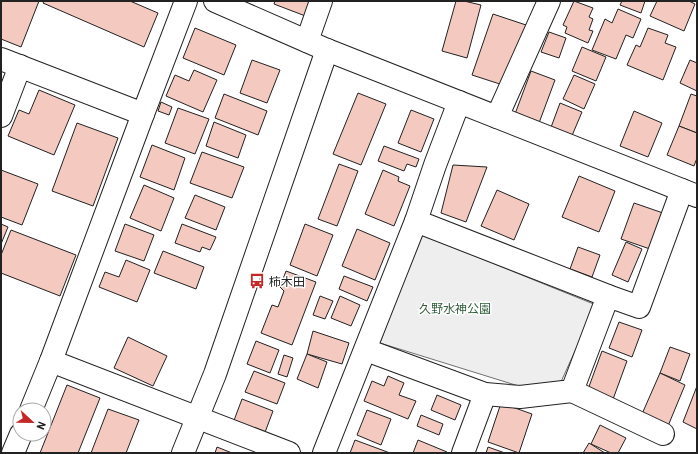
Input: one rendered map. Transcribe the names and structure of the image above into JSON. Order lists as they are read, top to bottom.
{
  "parks": ["久野水神公園"],
  "places": {
    "bus stop": ["柿木田"]
  },
  "north": "right"
}
